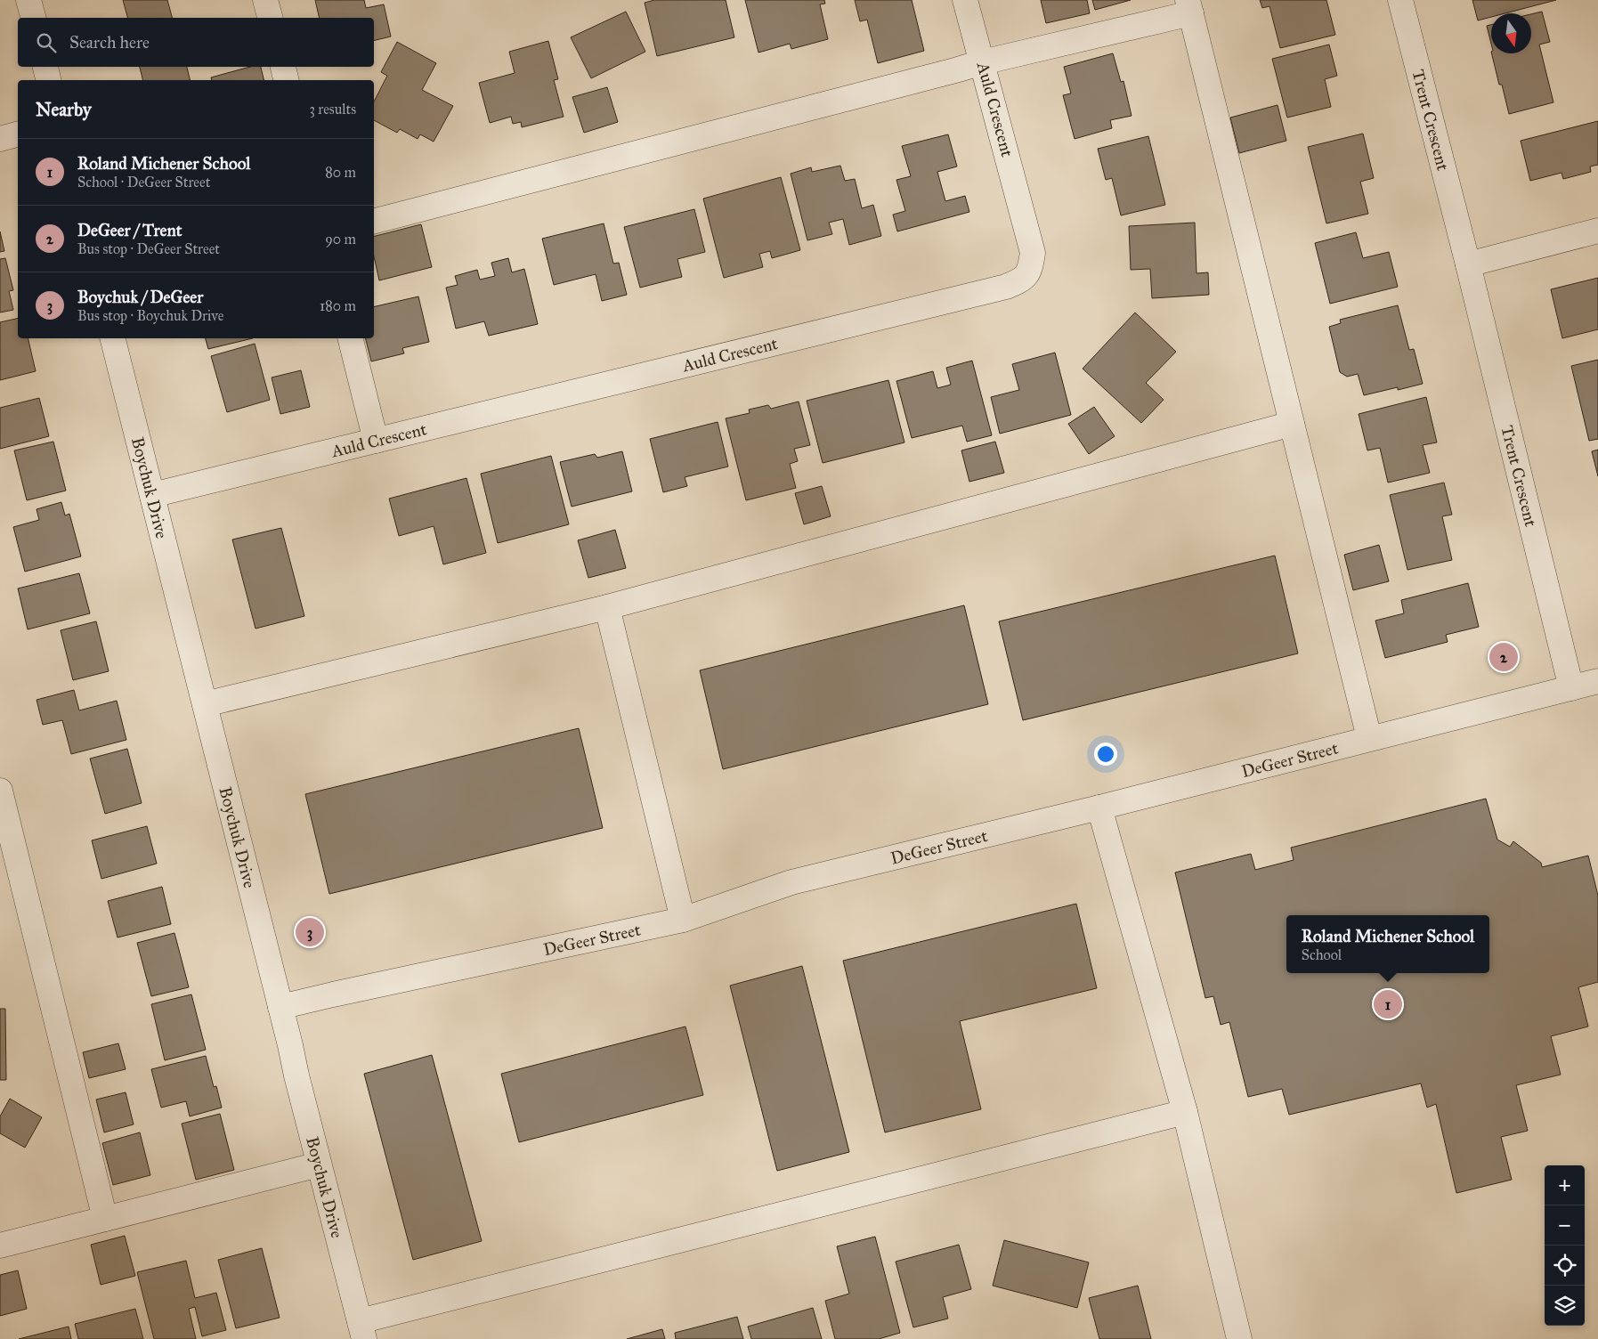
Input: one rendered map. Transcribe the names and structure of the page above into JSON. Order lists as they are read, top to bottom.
{
  "streets": {
    "street": [
      "Auld Crescent",
      "Trent Crescent",
      "Boychuk Drive",
      "DeGeer Street"
    ]
  },
  "crossings": [
    ["Auld Crescent", "Boychuk Drive"],
    ["Trent Crescent", "DeGeer Street"],
    ["Boychuk Drive", "DeGeer Street"]
  ],
  "north": "bottom",
  "page": {
    "search": "Search here",
    "heading": ["Nearby", "3 results"],
    "list": [
      {
        "mark": "1",
        "name": "Roland Michener School",
        "note": "School · DeGeer Street",
        "value": "80 m"
      },
      {
        "mark": "2",
        "name": "DeGeer / Trent",
        "note": "Bus stop · DeGeer Street",
        "value": "90 m"
      },
      {
        "mark": "3",
        "name": "Boychuk / DeGeer",
        "note": "Bus stop · Boychuk Drive",
        "value": "180 m"
      }
    ],
    "pins": ["2", "3", "1"],
    "popup": ["Roland Michener School", "School"],
    "map_buttons": ["+", "−"]
  }
}
